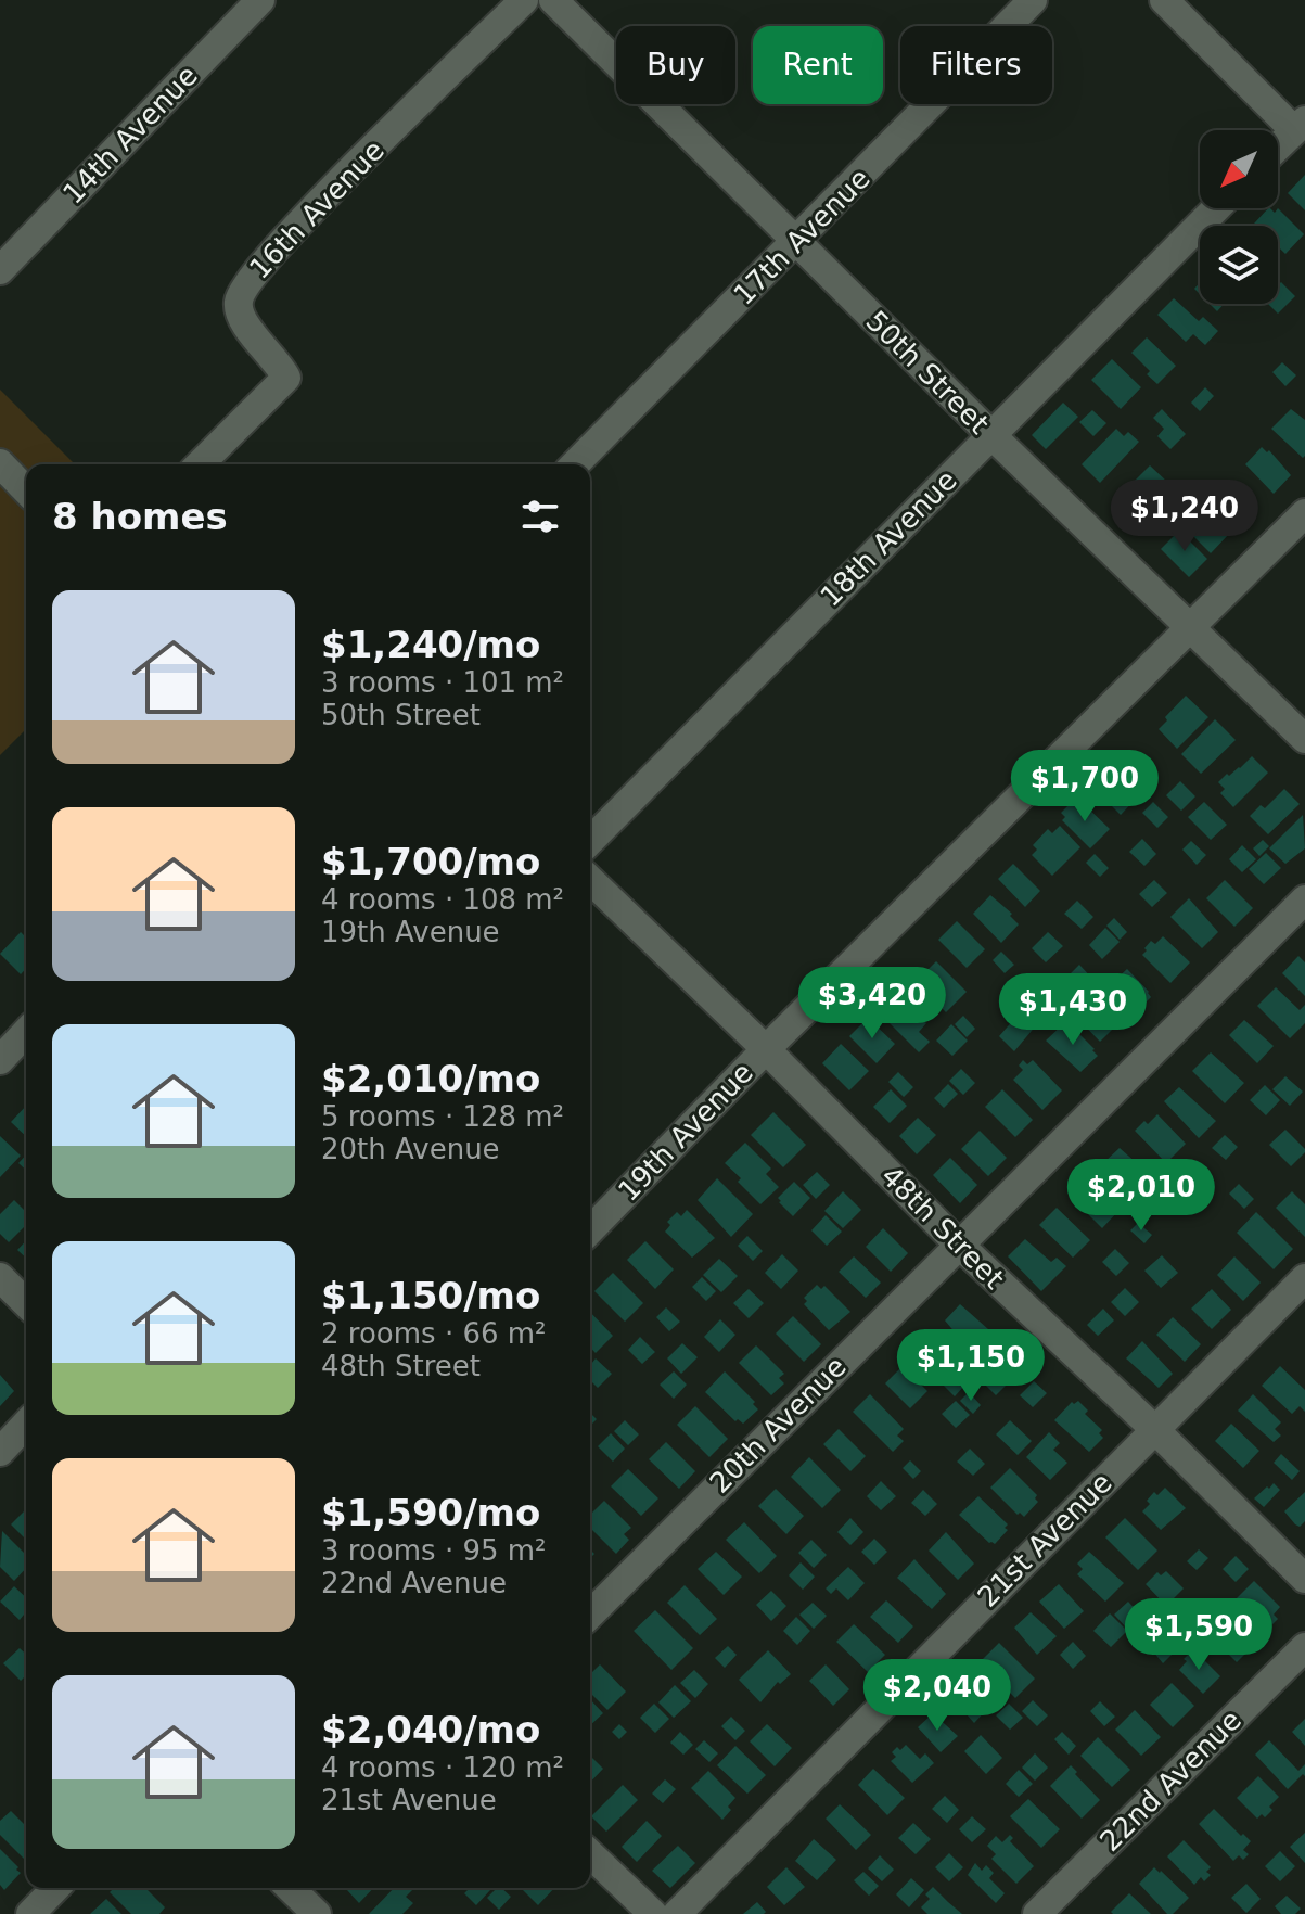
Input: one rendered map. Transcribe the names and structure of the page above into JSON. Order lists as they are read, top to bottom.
{
  "streets": {
    "street": [
      "14th Avenue",
      "16th Avenue",
      "17th Avenue",
      "50th Street",
      "18th Avenue",
      "19th Avenue",
      "48th Street",
      "20th Avenue",
      "21st Avenue",
      "22nd Avenue"
    ]
  },
  "crossings": [
    ["17th Avenue", "50th Street"],
    ["50th Street", "18th Avenue"],
    ["50th Street", "19th Avenue"],
    ["19th Avenue", "48th Street"],
    ["48th Street", "20th Avenue"],
    ["48th Street", "21st Avenue"]
  ],
  "north": "bottom left",
  "page": {
    "chip": ["Buy", "Rent", "Filters"],
    "heading": "8 homes",
    "price": [
      "$1,240",
      "$1,700",
      "$3,420",
      "$1,430",
      "$2,010",
      "$1,150",
      "$1,590",
      "$2,040"
    ],
    "list": [
      {
        "name": "$1,240/mo",
        "note": "3 rooms · 101 m² · 50th Street"
      },
      {
        "name": "$1,700/mo",
        "note": "4 rooms · 108 m² · 19th Avenue"
      },
      {
        "name": "$2,010/mo",
        "note": "5 rooms · 128 m² · 20th Avenue"
      },
      {
        "name": "$1,150/mo",
        "note": "2 rooms · 66 m² · 48th Street"
      },
      {
        "name": "$1,590/mo",
        "note": "3 rooms · 95 m² · 22nd Avenue"
      },
      {
        "name": "$2,040/mo",
        "note": "4 rooms · 120 m² · 21st Avenue"
      }
    ]
  }
}
